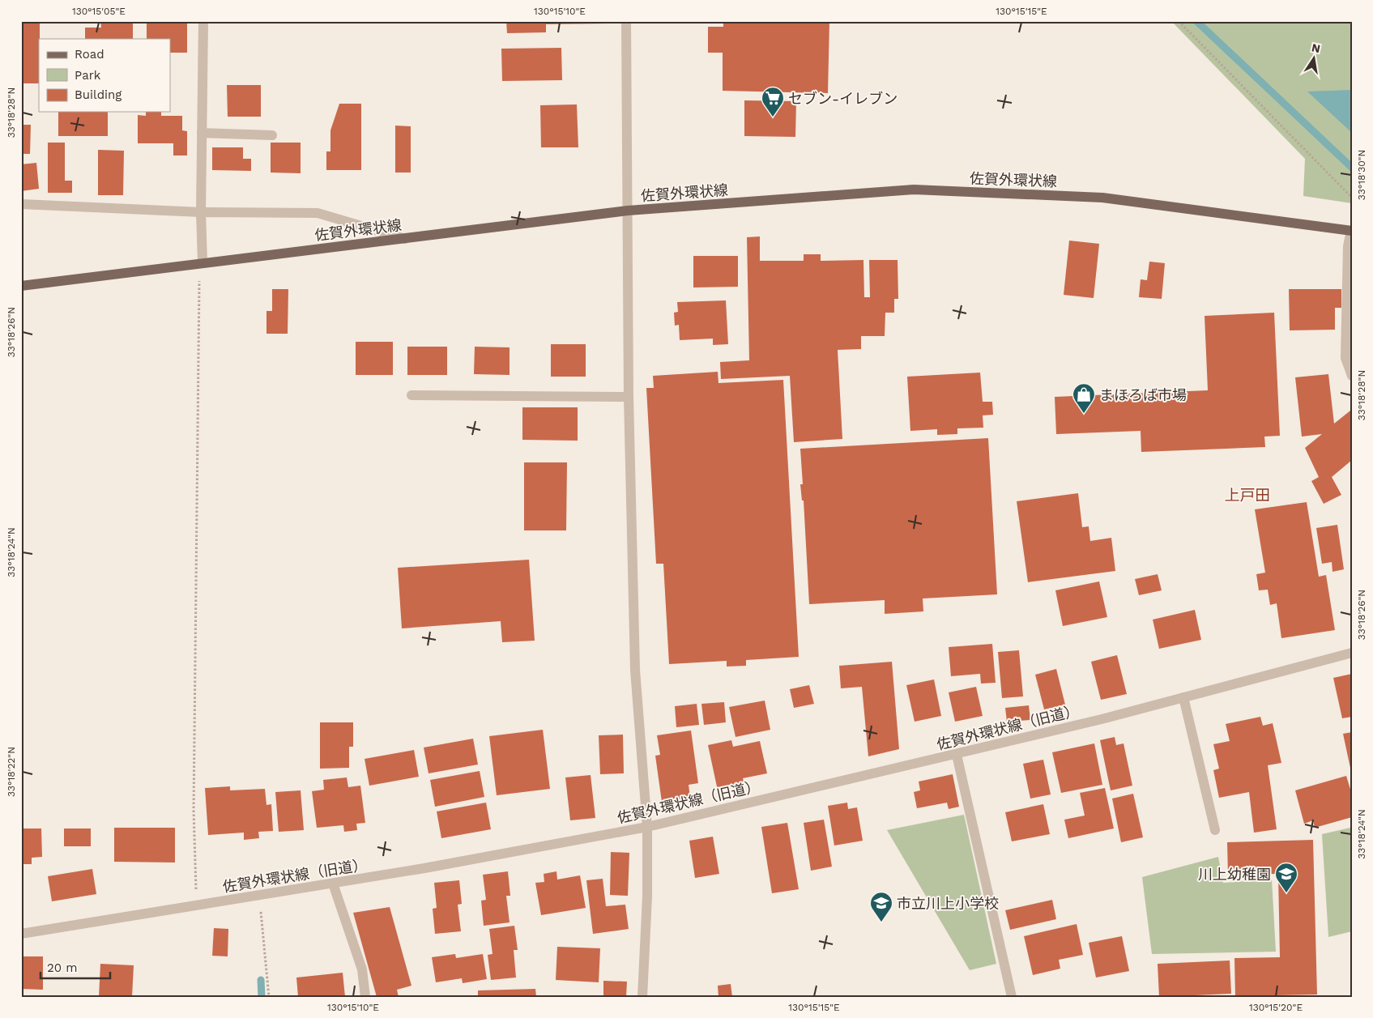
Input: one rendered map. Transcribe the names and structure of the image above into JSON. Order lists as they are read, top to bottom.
{
  "streets": {
    "main road": ["佐賀外環状線"],
    "street": ["佐賀外環状線（旧道）"]
  },
  "districts": ["上戸田"],
  "places": {
    "supermarket": ["セブン-イレブン"],
    "shop": ["まほろば市場"],
    "school or university": ["川上幼稚園", "市立川上小学校"]
  },
  "legend": ["Road", "Park", "Building"],
  "scale_bar": "20 m",
  "north": "top",
  "coordinates": [
    "130°15'05\"E",
    "130°15'10\"E",
    "130°15'15\"E",
    "33°18'28\"N",
    "33°18'30\"N",
    "33°18'26\"N",
    "33°18'24\"N",
    "33°18'22\"N",
    "130°15'20\"E"
  ]
}
